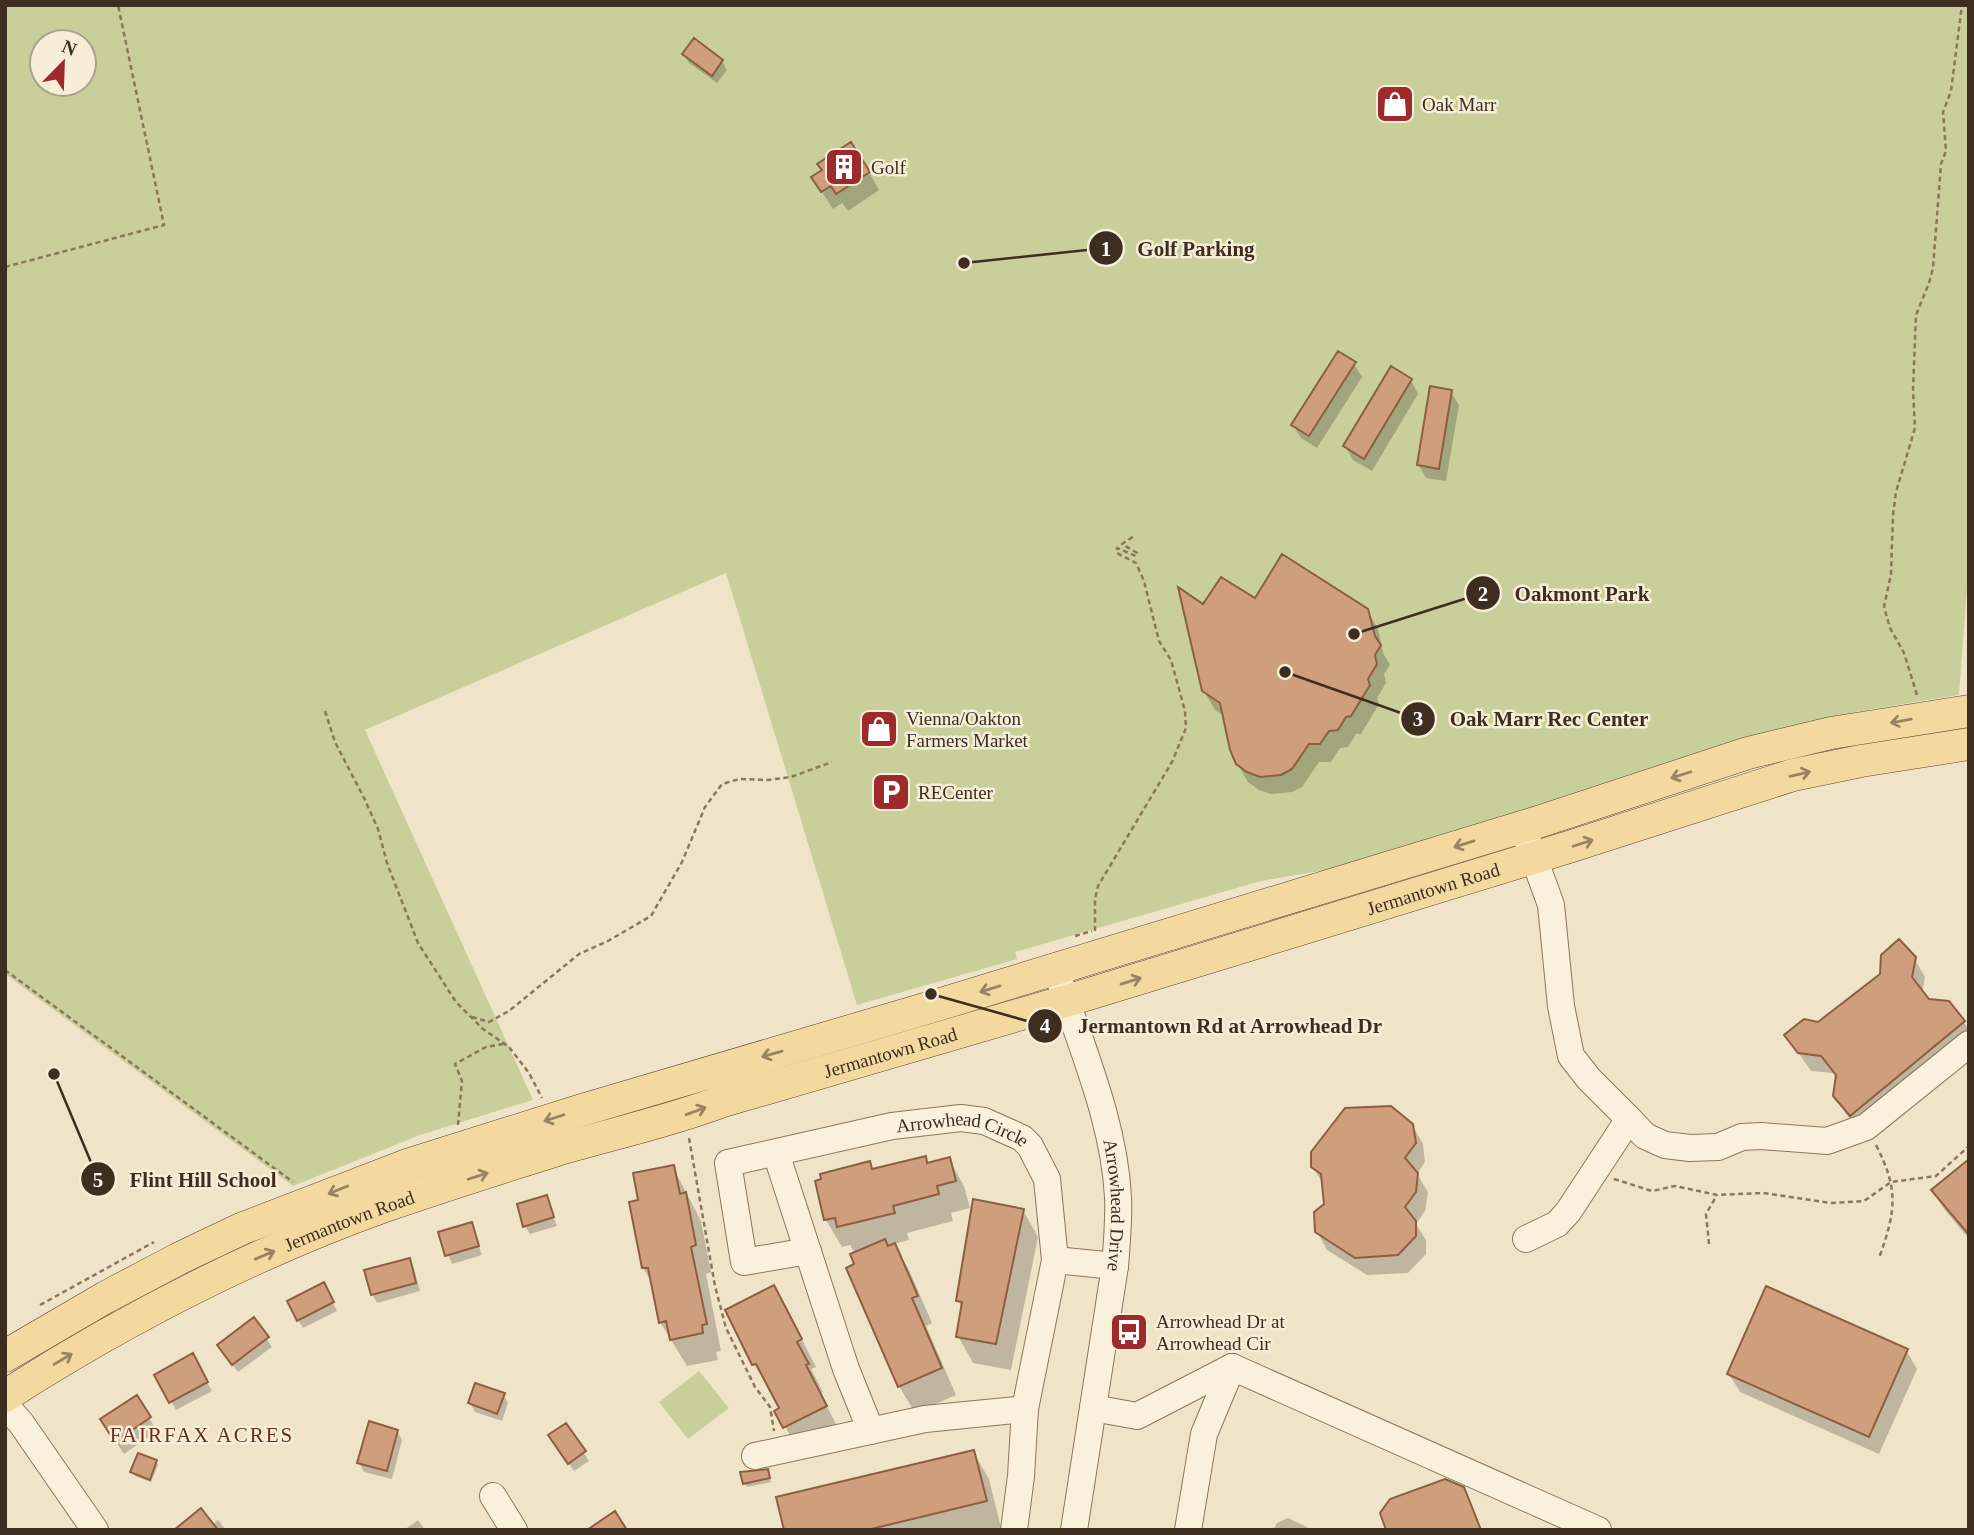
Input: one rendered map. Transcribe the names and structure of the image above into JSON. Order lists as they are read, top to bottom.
{
  "streets": {
    "main road": ["Jermantown Road"],
    "street": ["Arrowhead Circle", "Arrowhead Drive"]
  },
  "crossings": [
    ["Jermantown Road", "Arrowhead Drive"]
  ],
  "districts": ["FAIRFAX ACRES"],
  "places": {
    "shop": ["Oak Marr", "Vienna/Oakton Farmers Market"],
    "building": ["Golf"],
    "other": [
      "Golf Parking",
      "Oakmont Park",
      "Oak Marr Rec Center",
      "Jermantown Rd at Arrowhead Dr",
      "Flint Hill School"
    ],
    "parking": ["RECenter"],
    "bus stop": ["Arrowhead Dr at Arrowhead Cir"]
  },
  "north": "top right"
}
